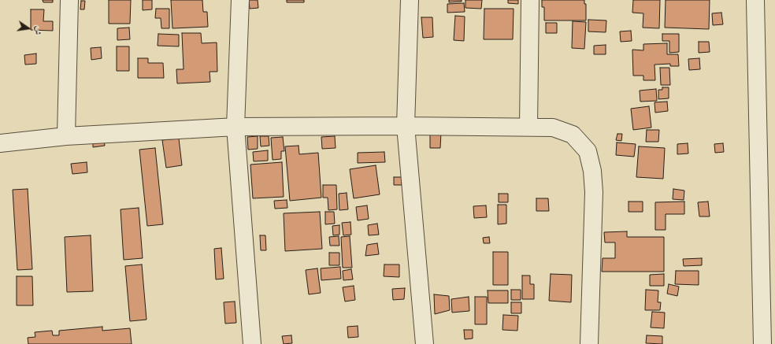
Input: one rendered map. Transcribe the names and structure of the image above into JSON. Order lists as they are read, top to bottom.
{
  "north": "right"
}
